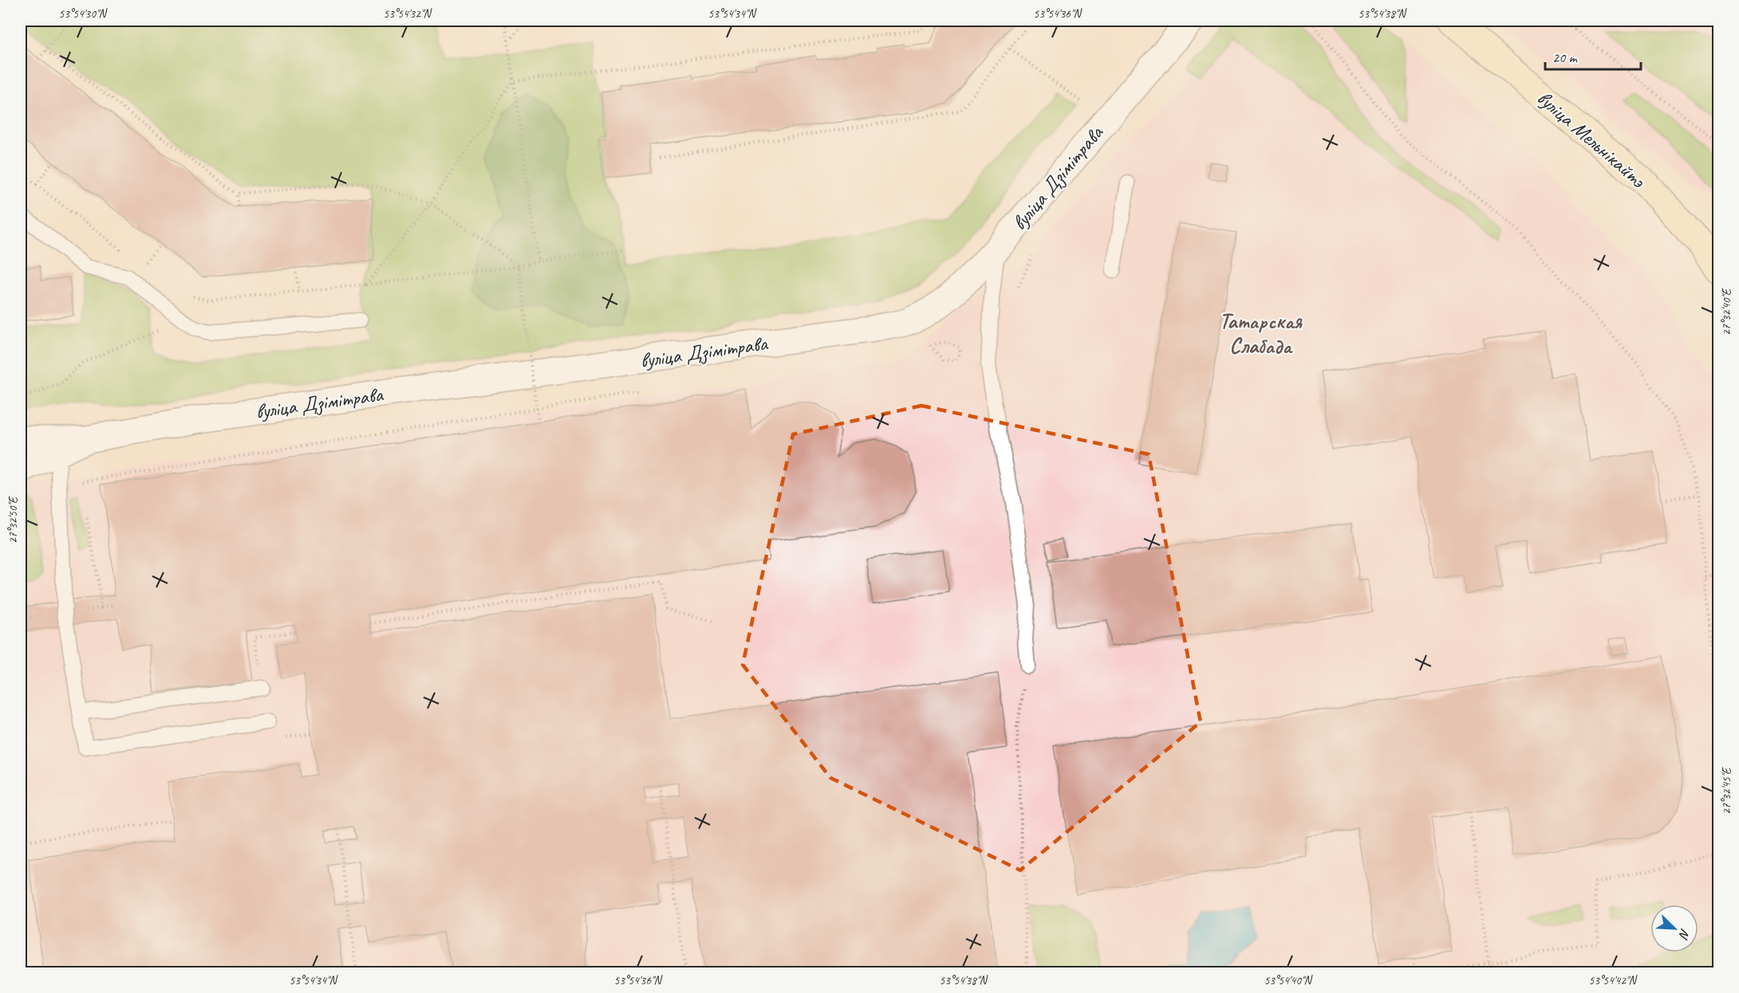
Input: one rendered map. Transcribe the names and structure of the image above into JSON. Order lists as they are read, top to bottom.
{
  "streets": {
    "main road": ["вуліца Мельнікайтэ"],
    "street": ["вуліца Дзімітрава"]
  },
  "districts": ["Татарская Слабада"],
  "scale_bar": "20 m",
  "north": "bottom right",
  "coordinates": [
    "53°54'30\"N",
    "53°54'32\"N",
    "53°54'34\"N",
    "53°54'36\"N",
    "53°54'38\"N",
    "27°32'40\"E",
    "27°32'50\"E",
    "27°32'45\"E",
    "53°54'40\"N",
    "53°54'42\"N"
  ]
}
